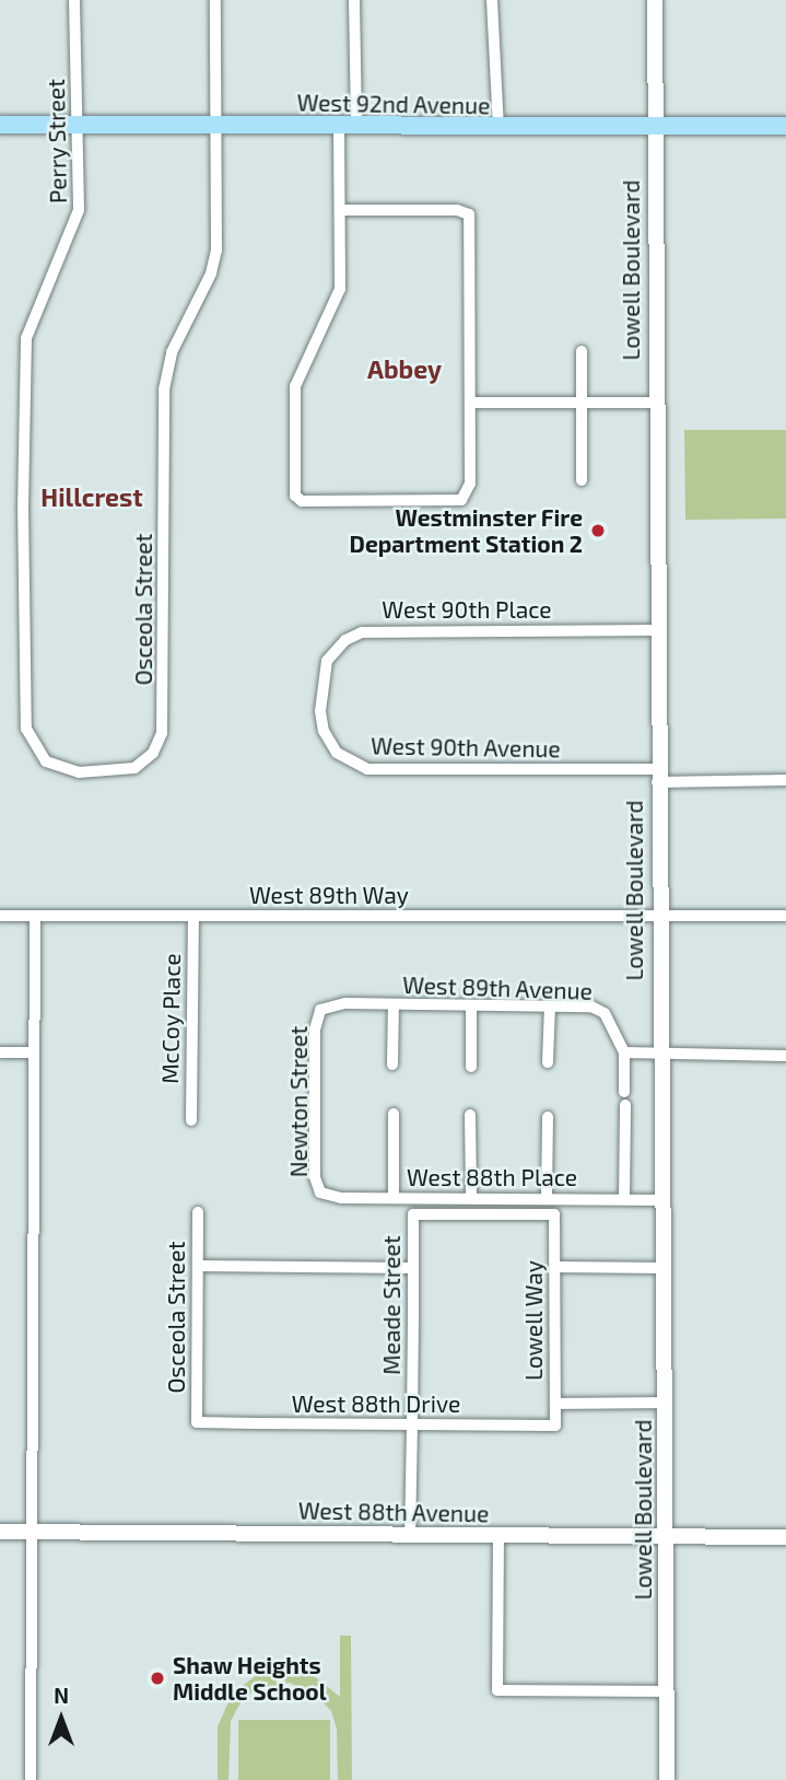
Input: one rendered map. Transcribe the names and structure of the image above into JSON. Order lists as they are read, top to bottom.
{
  "streets": {
    "main road": ["West 92nd Avenue"],
    "street": [
      "Perry Street",
      "Lowell Boulevard",
      "Osceola Street",
      "West 90th Place",
      "West 90th Avenue",
      "West 89th Way",
      "West 89th Avenue",
      "McCoy Place",
      "Newton Street",
      "West 88th Place",
      "Meade Street",
      "Lowell Way",
      "West 88th Drive",
      "West 88th Avenue"
    ]
  },
  "crossings": [
    ["West 92nd Avenue", "Perry Street"],
    ["West 92nd Avenue", "Lowell Boulevard"],
    ["West 92nd Avenue", "Osceola Street"],
    ["Perry Street", "Osceola Street"],
    ["Lowell Boulevard", "West 90th Place"],
    ["Lowell Boulevard", "West 90th Avenue"],
    ["Lowell Boulevard", "West 89th Way"],
    ["Lowell Boulevard", "West 88th Place"],
    ["Lowell Boulevard", "West 88th Avenue"],
    ["Osceola Street", "West 88th Drive"],
    ["West 90th Place", "West 90th Avenue"],
    ["West 89th Way", "McCoy Place"],
    ["West 89th Avenue", "Newton Street"],
    ["Newton Street", "West 88th Place"],
    ["Meade Street", "Lowell Way"],
    ["Meade Street", "West 88th Drive"],
    ["Meade Street", "West 88th Avenue"],
    ["Lowell Way", "West 88th Drive"]
  ],
  "districts": ["Abbey", "Hillcrest"],
  "places": ["Westminster Fire Department Station 2", "Shaw Heights Middle School"],
  "north": "top"
}
